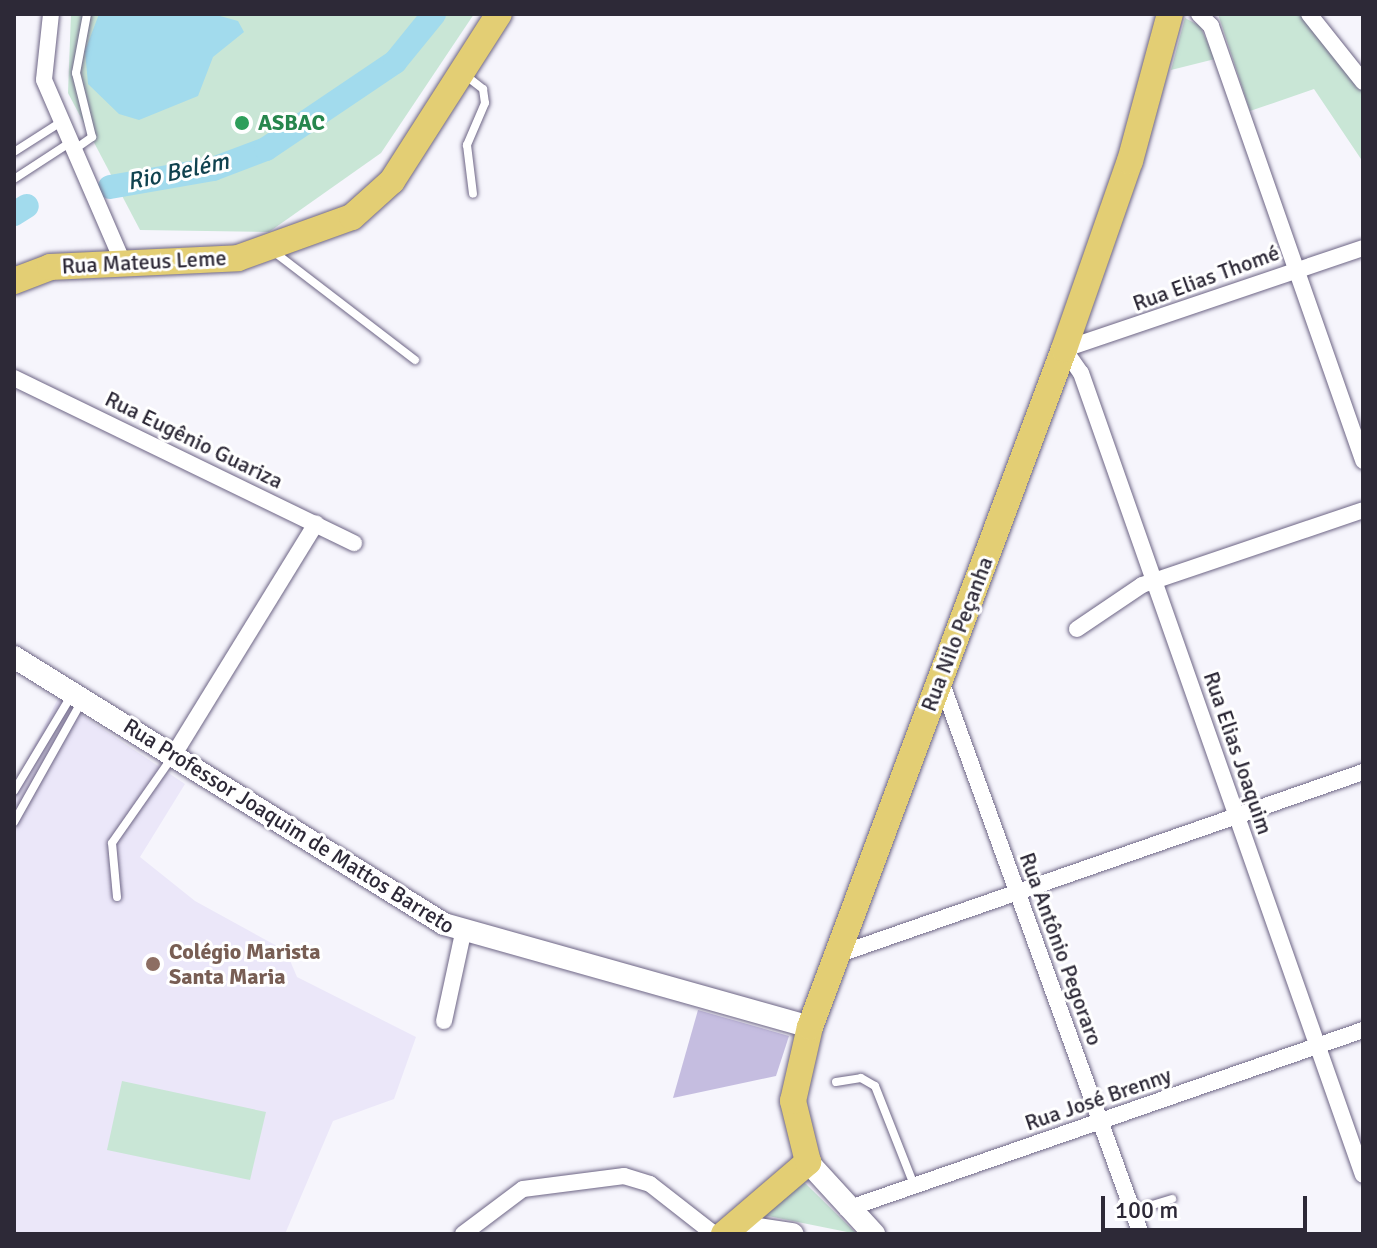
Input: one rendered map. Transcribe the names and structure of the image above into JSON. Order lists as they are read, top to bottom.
{
  "streets": {
    "main road": ["Rua Mateus Leme", "Rua Nilo Peçanha", "Rua Professor Joaquim de Mattos Barreto"],
    "street": [
      "Rua Elias Thomé",
      "Rua Eugênio Guariza",
      "Rua Elias Joaquim",
      "Rua Antônio Pegoraro",
      "Rua José Brenny"
    ]
  },
  "crossings": [
    ["Rua Elias Thomé", "Rua Nilo Peçanha"],
    ["Rua Elias Thomé", "Rua Elias Joaquim"],
    ["Rua Nilo Peçanha", "Rua Elias Joaquim"],
    ["Rua Nilo Peçanha", "Rua Professor Joaquim de Mattos Barreto"],
    ["Rua Nilo Peçanha", "Rua Antônio Pegoraro"],
    ["Rua Nilo Peçanha", "Rua José Brenny"],
    ["Rua Elias Joaquim", "Rua José Brenny"],
    ["Rua Antônio Pegoraro", "Rua José Brenny"]
  ],
  "water": ["Rio Belém"],
  "places": ["ASBAC", "Colégio Marista Santa Maria"],
  "scale_bar": "100 m"
}
